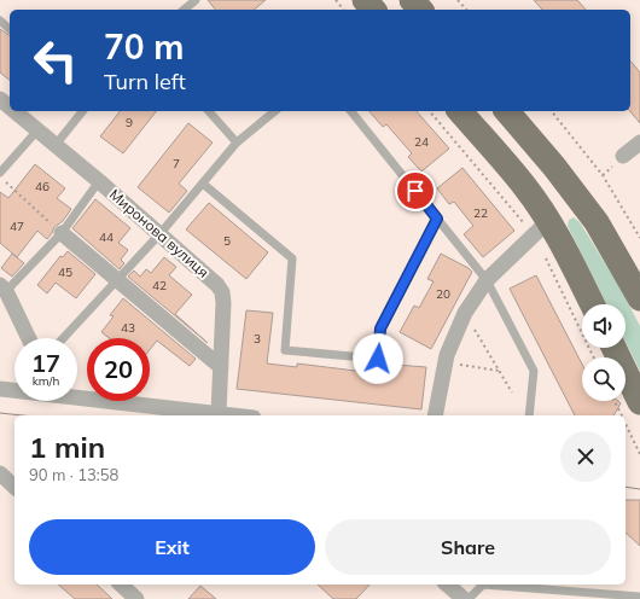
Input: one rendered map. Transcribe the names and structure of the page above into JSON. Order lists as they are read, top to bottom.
{
  "streets": {
    "street": ["Миронова вулиця"]
  },
  "house_numbers": [
    "9",
    "24",
    "7",
    "46",
    "22",
    "47",
    "44",
    "5",
    "45",
    "42",
    "20",
    "43",
    "3"
  ],
  "page": {
    "turn": ["70 m", "Turn left"],
    "speed": "17 km/h",
    "limit": "20",
    "heading": ["1 min", "90 m · 13:58"],
    "buttons": ["Exit", "Share"]
  }
}
